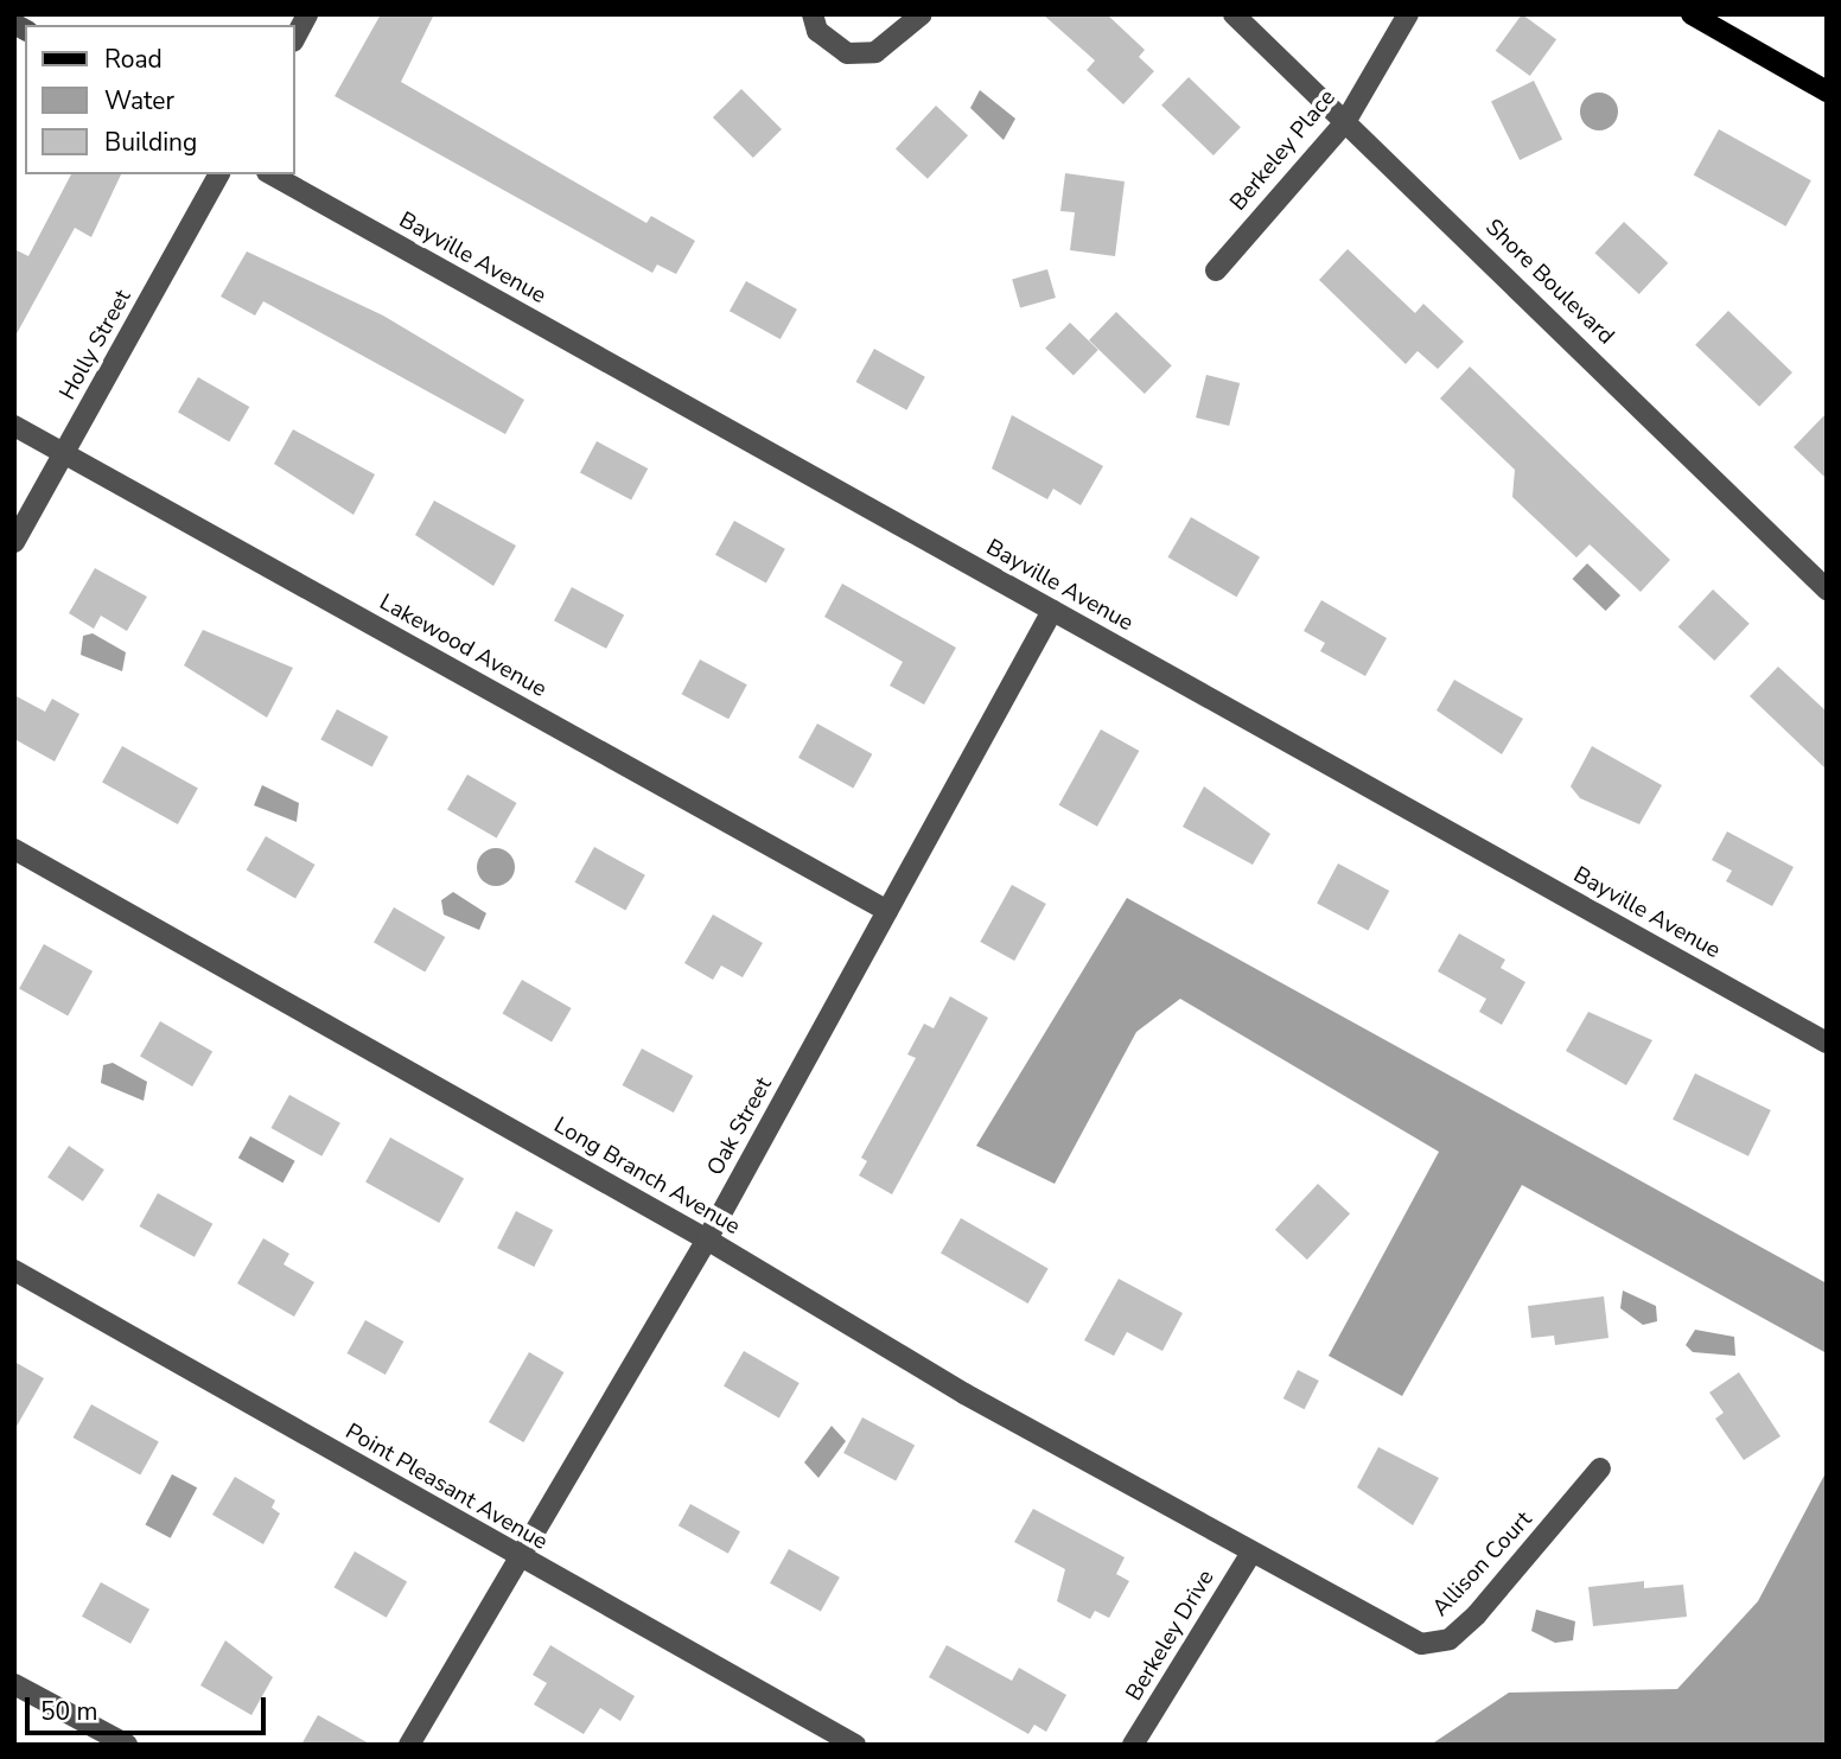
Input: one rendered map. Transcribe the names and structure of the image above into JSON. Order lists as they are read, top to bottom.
{
  "streets": {
    "street": [
      "Berkeley Place",
      "Bayville Avenue",
      "Shore Boulevard",
      "Holly Street",
      "Lakewood Avenue",
      "Oak Street",
      "Long Branch Avenue",
      "Point Pleasant Avenue",
      "Allison Court",
      "Berkeley Drive"
    ]
  },
  "crossings": [
    ["Berkeley Place", "Shore Boulevard"],
    ["Bayville Avenue", "Oak Street"],
    ["Holly Street", "Lakewood Avenue"],
    ["Lakewood Avenue", "Oak Street"],
    ["Oak Street", "Long Branch Avenue"],
    ["Oak Street", "Point Pleasant Avenue"],
    ["Long Branch Avenue", "Allison Court"],
    ["Long Branch Avenue", "Berkeley Drive"],
    ["Allison Court", "Berkeley Drive"]
  ],
  "legend": ["Road", "Water", "Building"],
  "scale_bar": "50 m"
}
